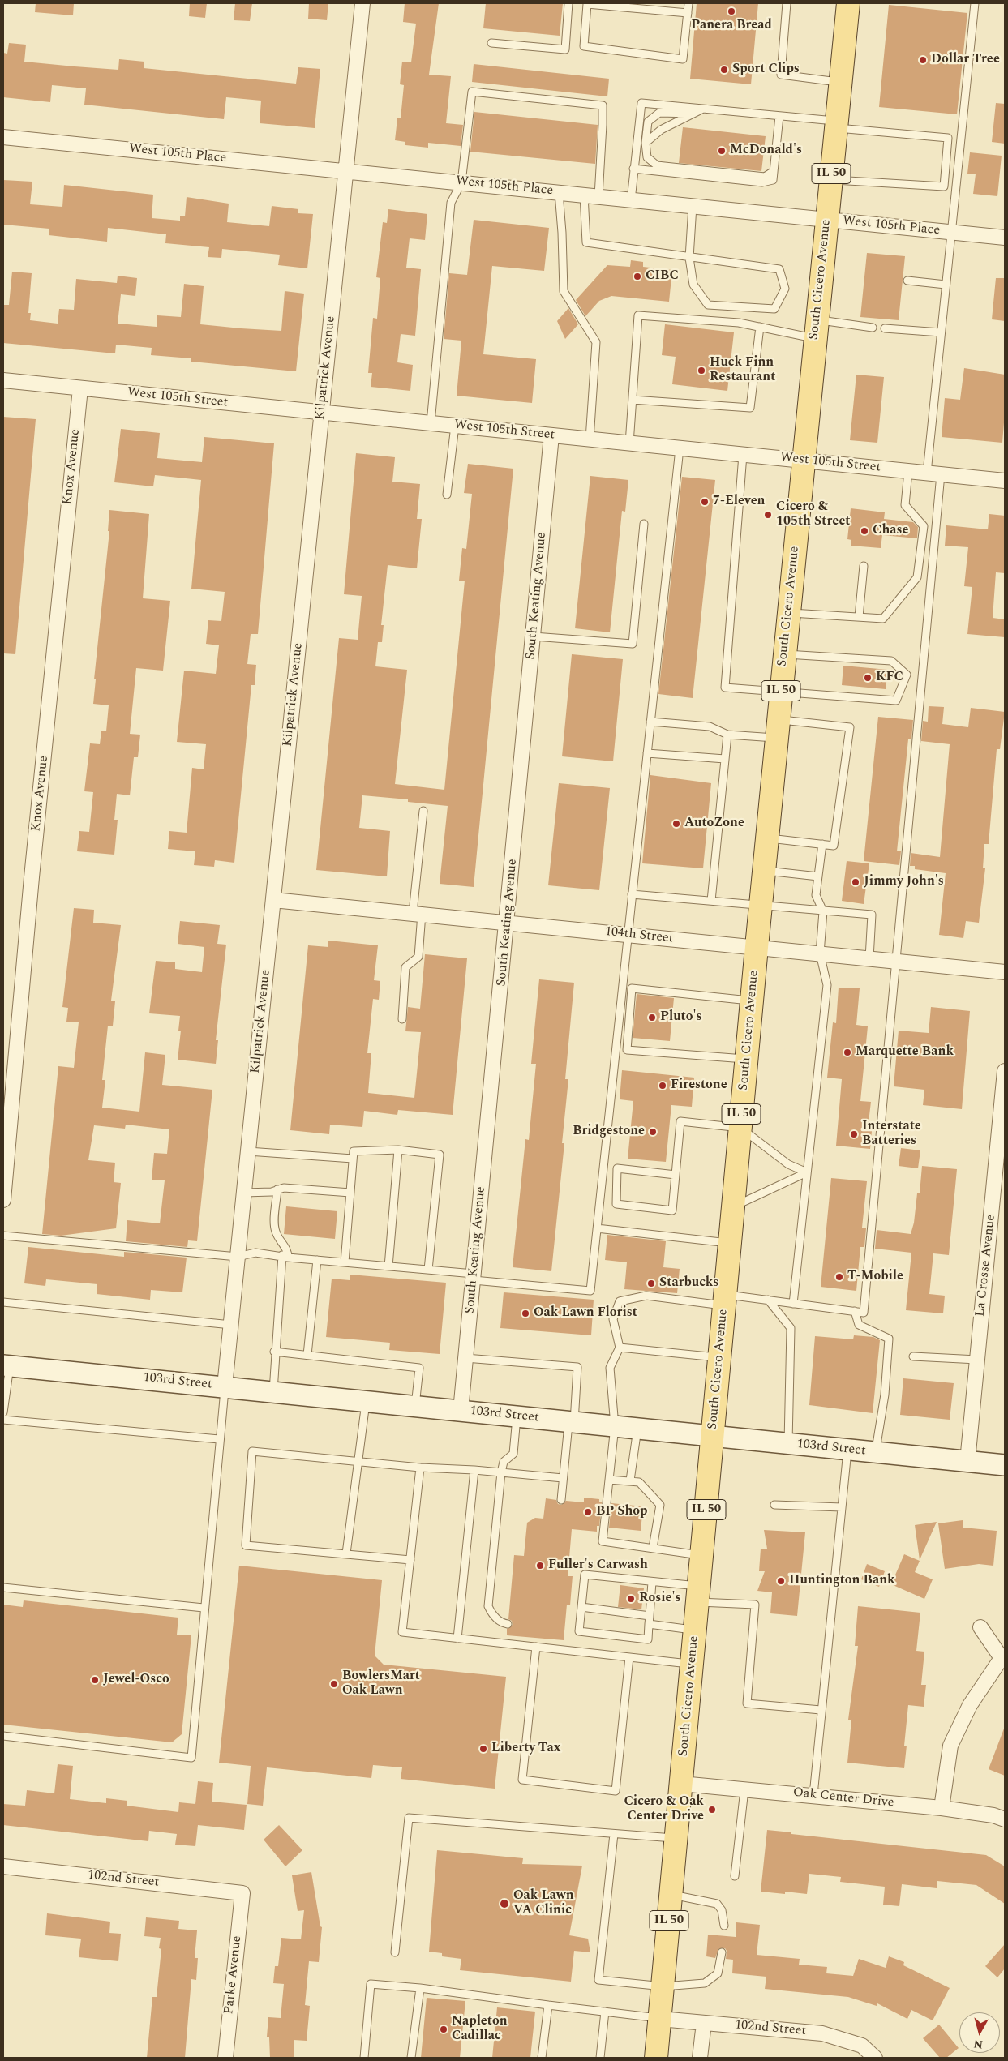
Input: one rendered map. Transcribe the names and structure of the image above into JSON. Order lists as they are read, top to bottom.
{
  "streets": {
    "main road": ["IL 50", "South Cicero Avenue", "103rd Street"],
    "street": [
      "West 105th Place",
      "Kilpatrick Avenue",
      "West 105th Street",
      "Knox Avenue",
      "South Keating Avenue",
      "104th Street",
      "La Crosse Avenue",
      "Oak Center Drive",
      "102nd Street",
      "Parke Avenue"
    ]
  },
  "crossings": [
    ["West 105th Place", "South Cicero Avenue"],
    ["West 105th Place", "Kilpatrick Avenue"],
    ["South Cicero Avenue", "West 105th Street"],
    ["South Cicero Avenue", "104th Street"],
    ["South Cicero Avenue", "103rd Street"],
    ["South Cicero Avenue", "Oak Center Drive"],
    ["South Cicero Avenue", "102nd Street"],
    ["Kilpatrick Avenue", "West 105th Street"],
    ["Kilpatrick Avenue", "104th Street"],
    ["Kilpatrick Avenue", "103rd Street"],
    ["West 105th Street", "Knox Avenue"],
    ["West 105th Street", "South Keating Avenue"],
    ["South Keating Avenue", "104th Street"],
    ["South Keating Avenue", "103rd Street"],
    ["La Crosse Avenue", "103rd Street"],
    ["102nd Street", "Parke Avenue"]
  ],
  "places": [
    "Panera Bread",
    "Dollar Tree",
    "Sport Clips",
    "McDonald's",
    "CIBC",
    "Huck Finn Restaurant",
    "7-Eleven",
    "Cicero & 105th Street",
    "Chase",
    "KFC",
    "AutoZone",
    "Jimmy John's",
    "Pluto's",
    "Marquette Bank",
    "Firestone",
    "Bridgestone",
    "Interstate Batteries",
    "T-Mobile",
    "Starbucks",
    "Oak Lawn Florist",
    "BP Shop",
    "Fuller's Carwash",
    "Huntington Bank",
    "Rosie's",
    "Jewel-Osco",
    "BowlersMart Oak Lawn",
    "Liberty Tax",
    "Cicero & Oak Center Drive",
    "Oak Lawn VA Clinic",
    "Napleton Cadillac"
  ],
  "north": "bottom"
}
